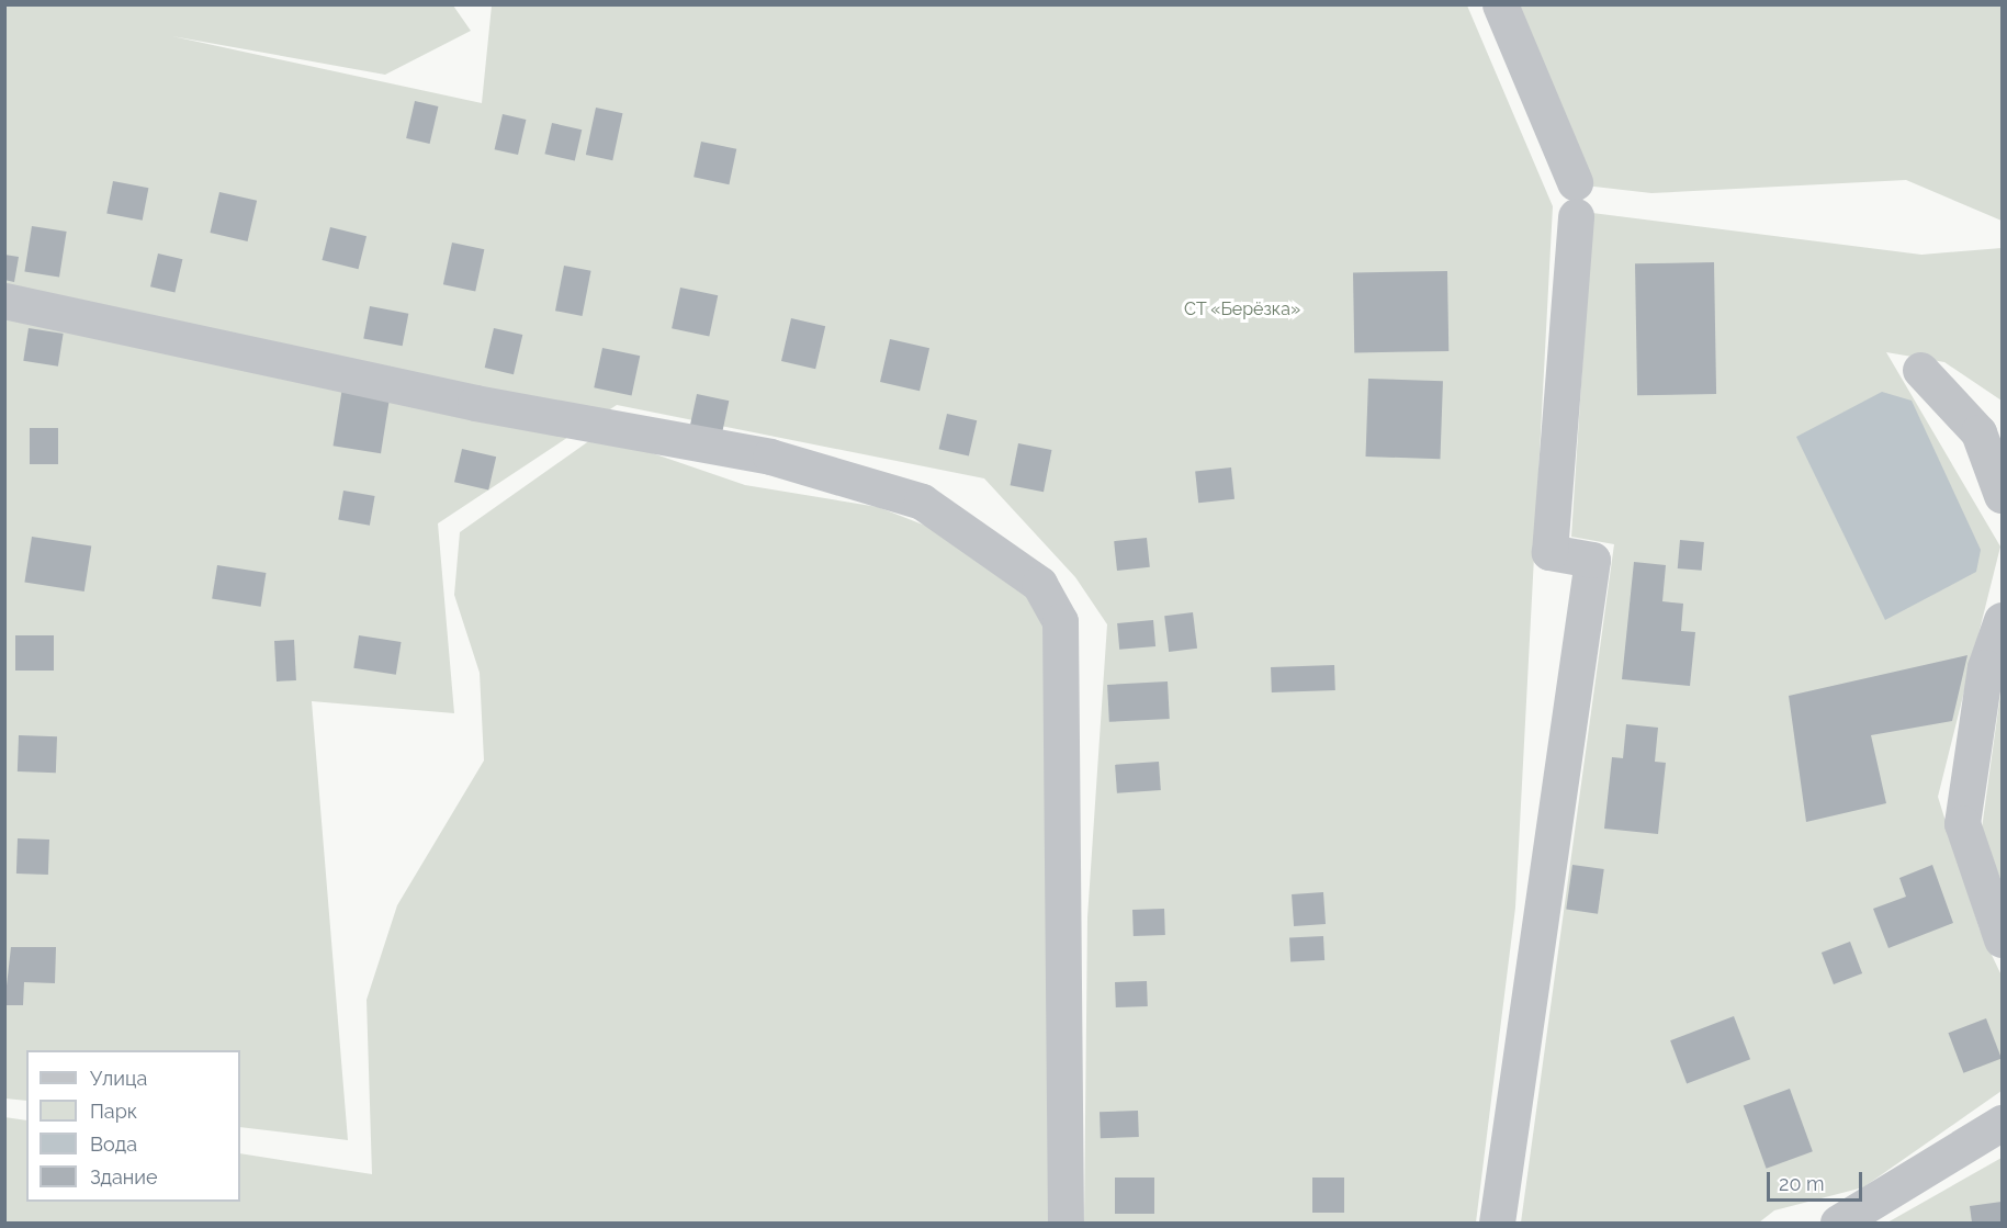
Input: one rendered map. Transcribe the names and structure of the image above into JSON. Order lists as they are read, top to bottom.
{
  "parks": ["СТ «Берёзка»"],
  "legend": [
    "Улица",
    "Парк",
    "Вода",
    "Здание"
  ],
  "scale_bar": "20 m"
}
